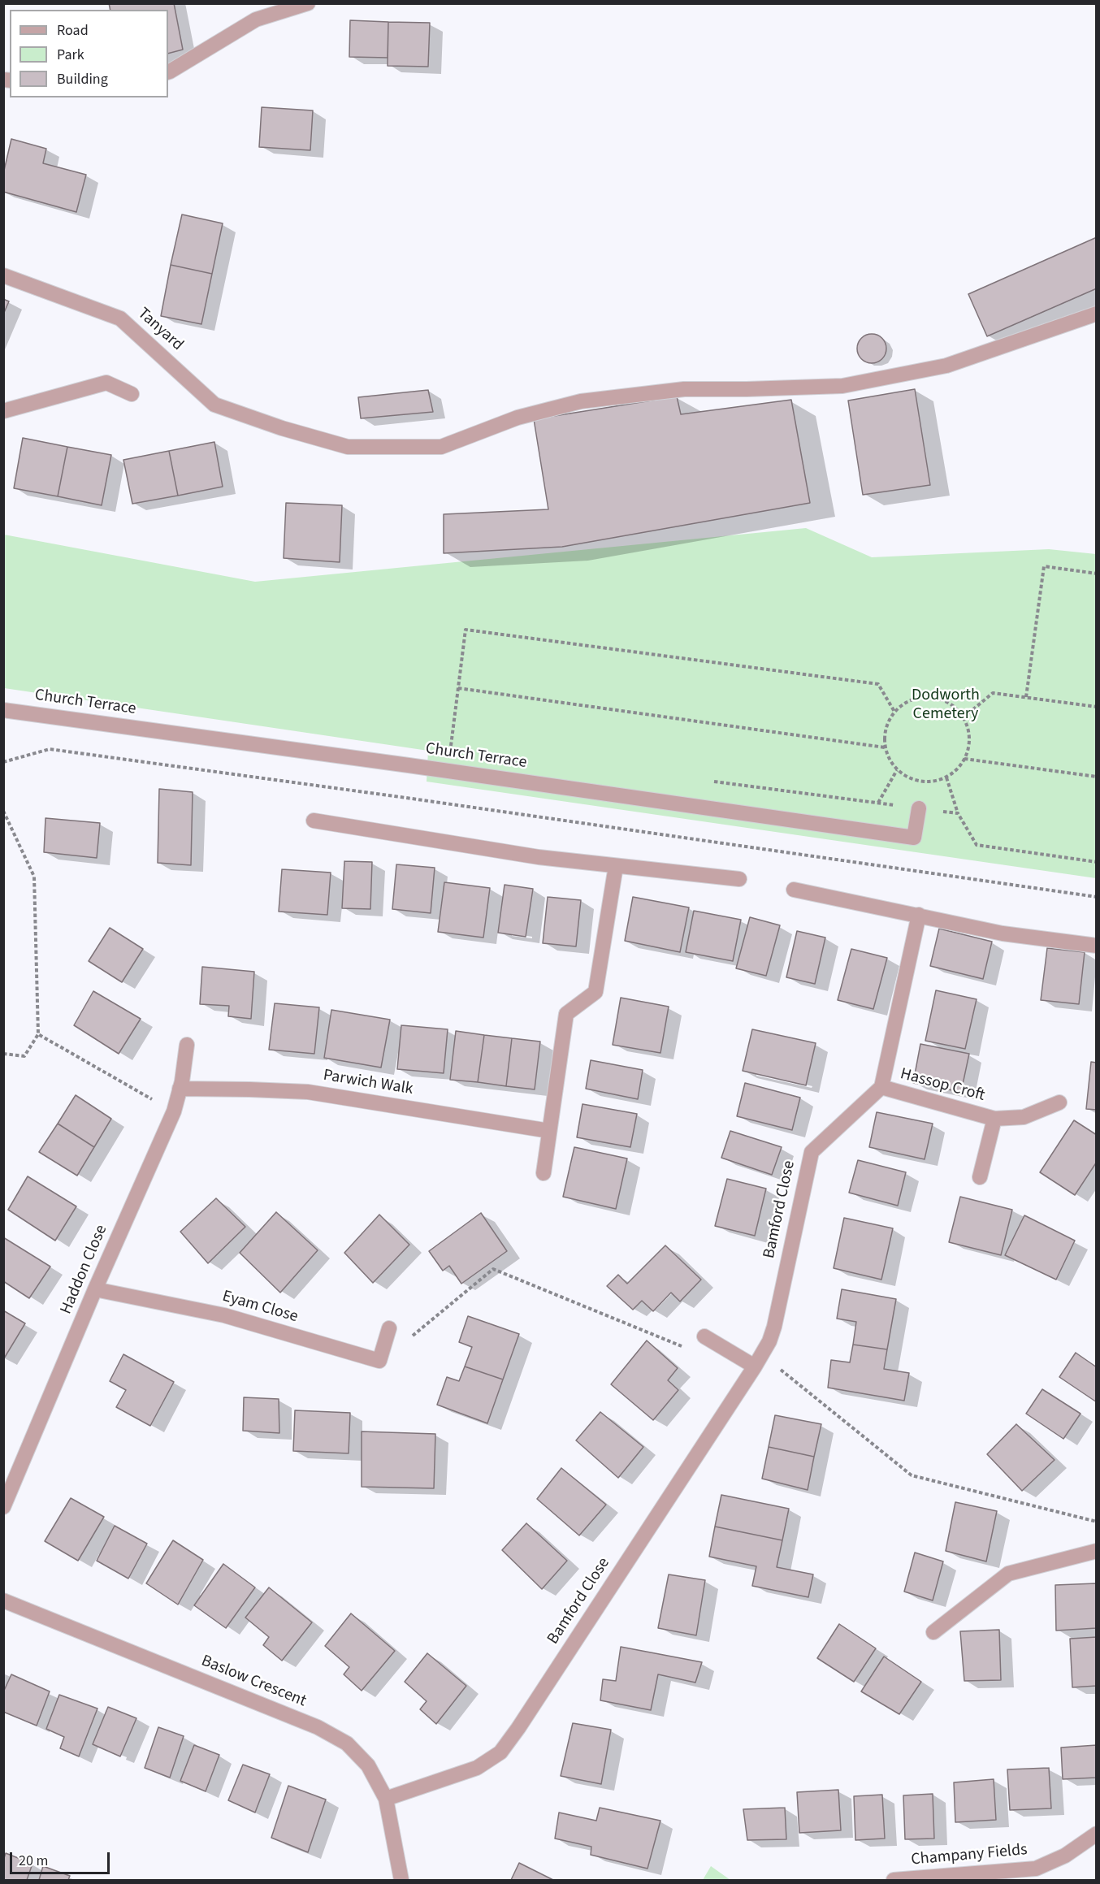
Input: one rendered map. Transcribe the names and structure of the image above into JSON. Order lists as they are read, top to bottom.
{
  "streets": {
    "street": [
      "Tanyard",
      "Church Terrace",
      "Parwich Walk",
      "Hassop Croft",
      "Bamford Close",
      "Haddon Close",
      "Eyam Close",
      "Baslow Crescent",
      "Champany Fields"
    ]
  },
  "crossings": [
    ["Parwich Walk", "Haddon Close"],
    ["Hassop Croft", "Bamford Close"],
    ["Bamford Close", "Baslow Crescent"],
    ["Haddon Close", "Eyam Close"]
  ],
  "parks": ["Dodworth Cemetery"],
  "legend": ["Road", "Park", "Building"],
  "scale_bar": "20 m"
}
